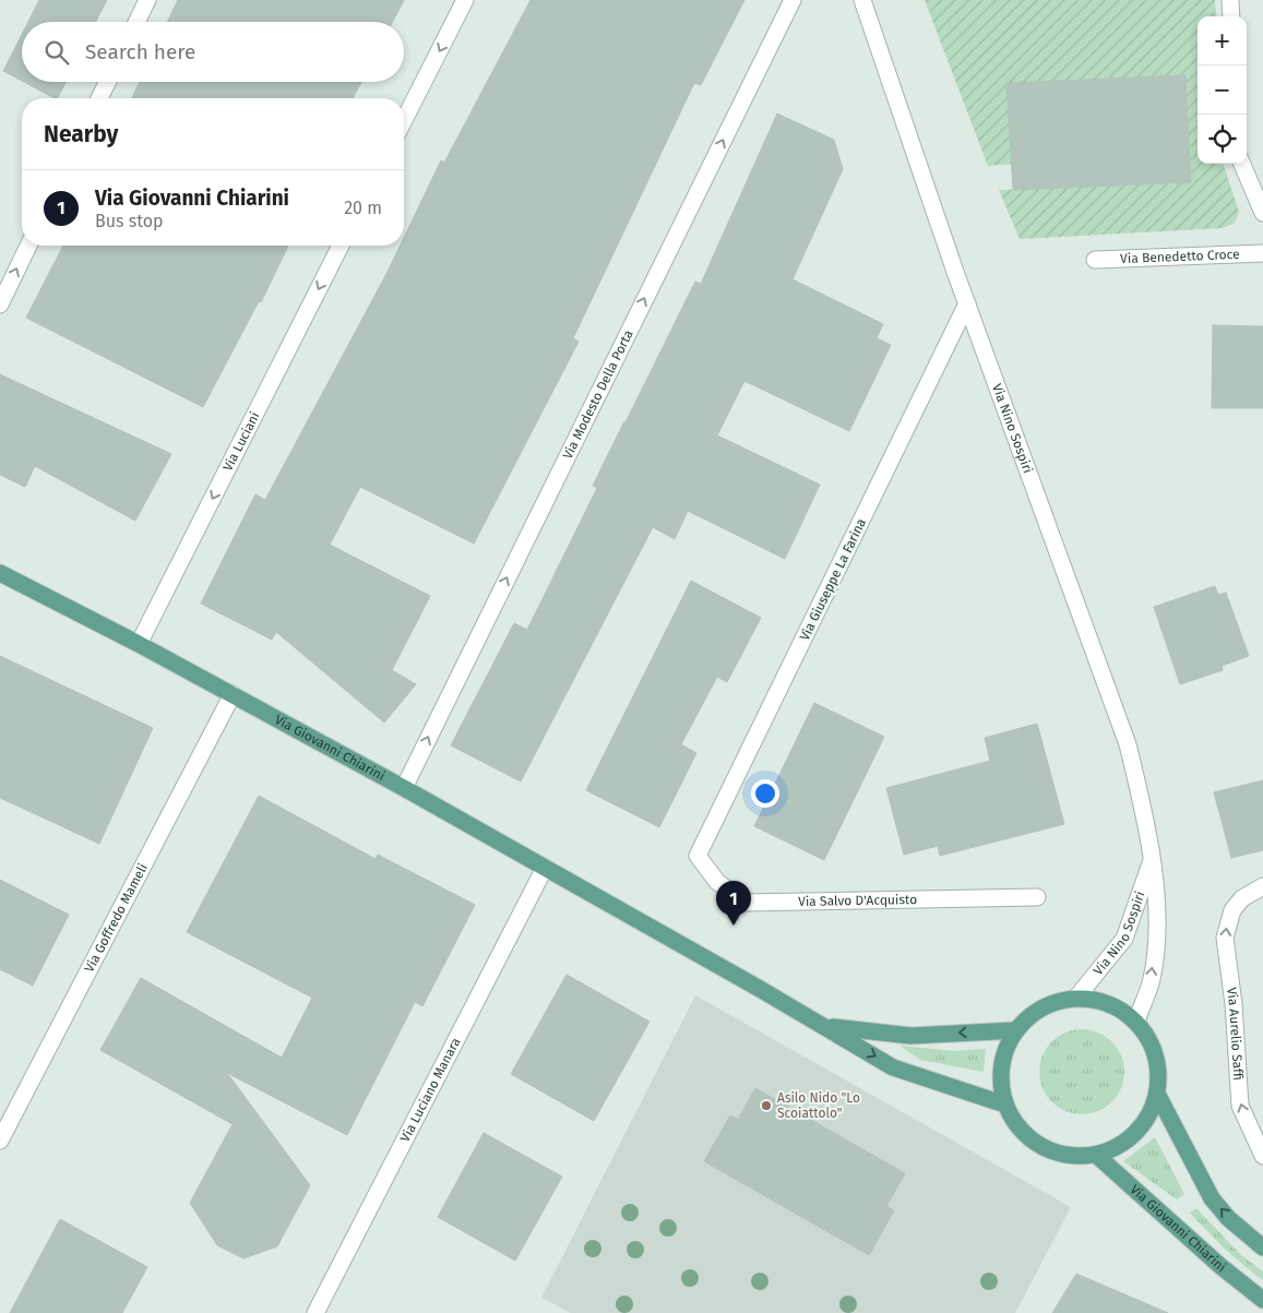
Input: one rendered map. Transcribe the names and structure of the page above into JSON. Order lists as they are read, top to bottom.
{
  "streets": {
    "main road": ["Via Giovanni Chiarini"],
    "street": [
      "Via Benedetto Croce",
      "Via Modesto Della Porta",
      "Via Nino Sospiri",
      "Via Luciani",
      "Via Giuseppe La Farina",
      "Via Salvo D'Acquisto",
      "Via Goffredo Mameli",
      "Via Aurelio Saffi",
      "Via Luciano Manara"
    ]
  },
  "crossings": [
    ["Via Modesto Della Porta", "Via Giovanni Chiarini"],
    ["Via Nino Sospiri", "Via Giuseppe La Farina"],
    ["Via Nino Sospiri", "Via Giovanni Chiarini"],
    ["Via Luciani", "Via Giovanni Chiarini"],
    ["Via Giuseppe La Farina", "Via Salvo D'Acquisto"],
    ["Via Giovanni Chiarini", "Via Goffredo Mameli"],
    ["Via Giovanni Chiarini", "Via Luciano Manara"]
  ],
  "one_way": ["Via Modesto Della Porta", "Via Luciani", "Via Aurelio Saffi"],
  "places": ["Asilo Nido \"Lo Scoiattolo\""],
  "page": {
    "map_buttons": ["+", "−"],
    "search": "Search here",
    "heading": "Nearby",
    "list": [
      {
        "mark": "1",
        "name": "Via Giovanni Chiarini",
        "note": "Bus stop",
        "value": "20 m"
      }
    ],
    "pins": "1"
  }
}
